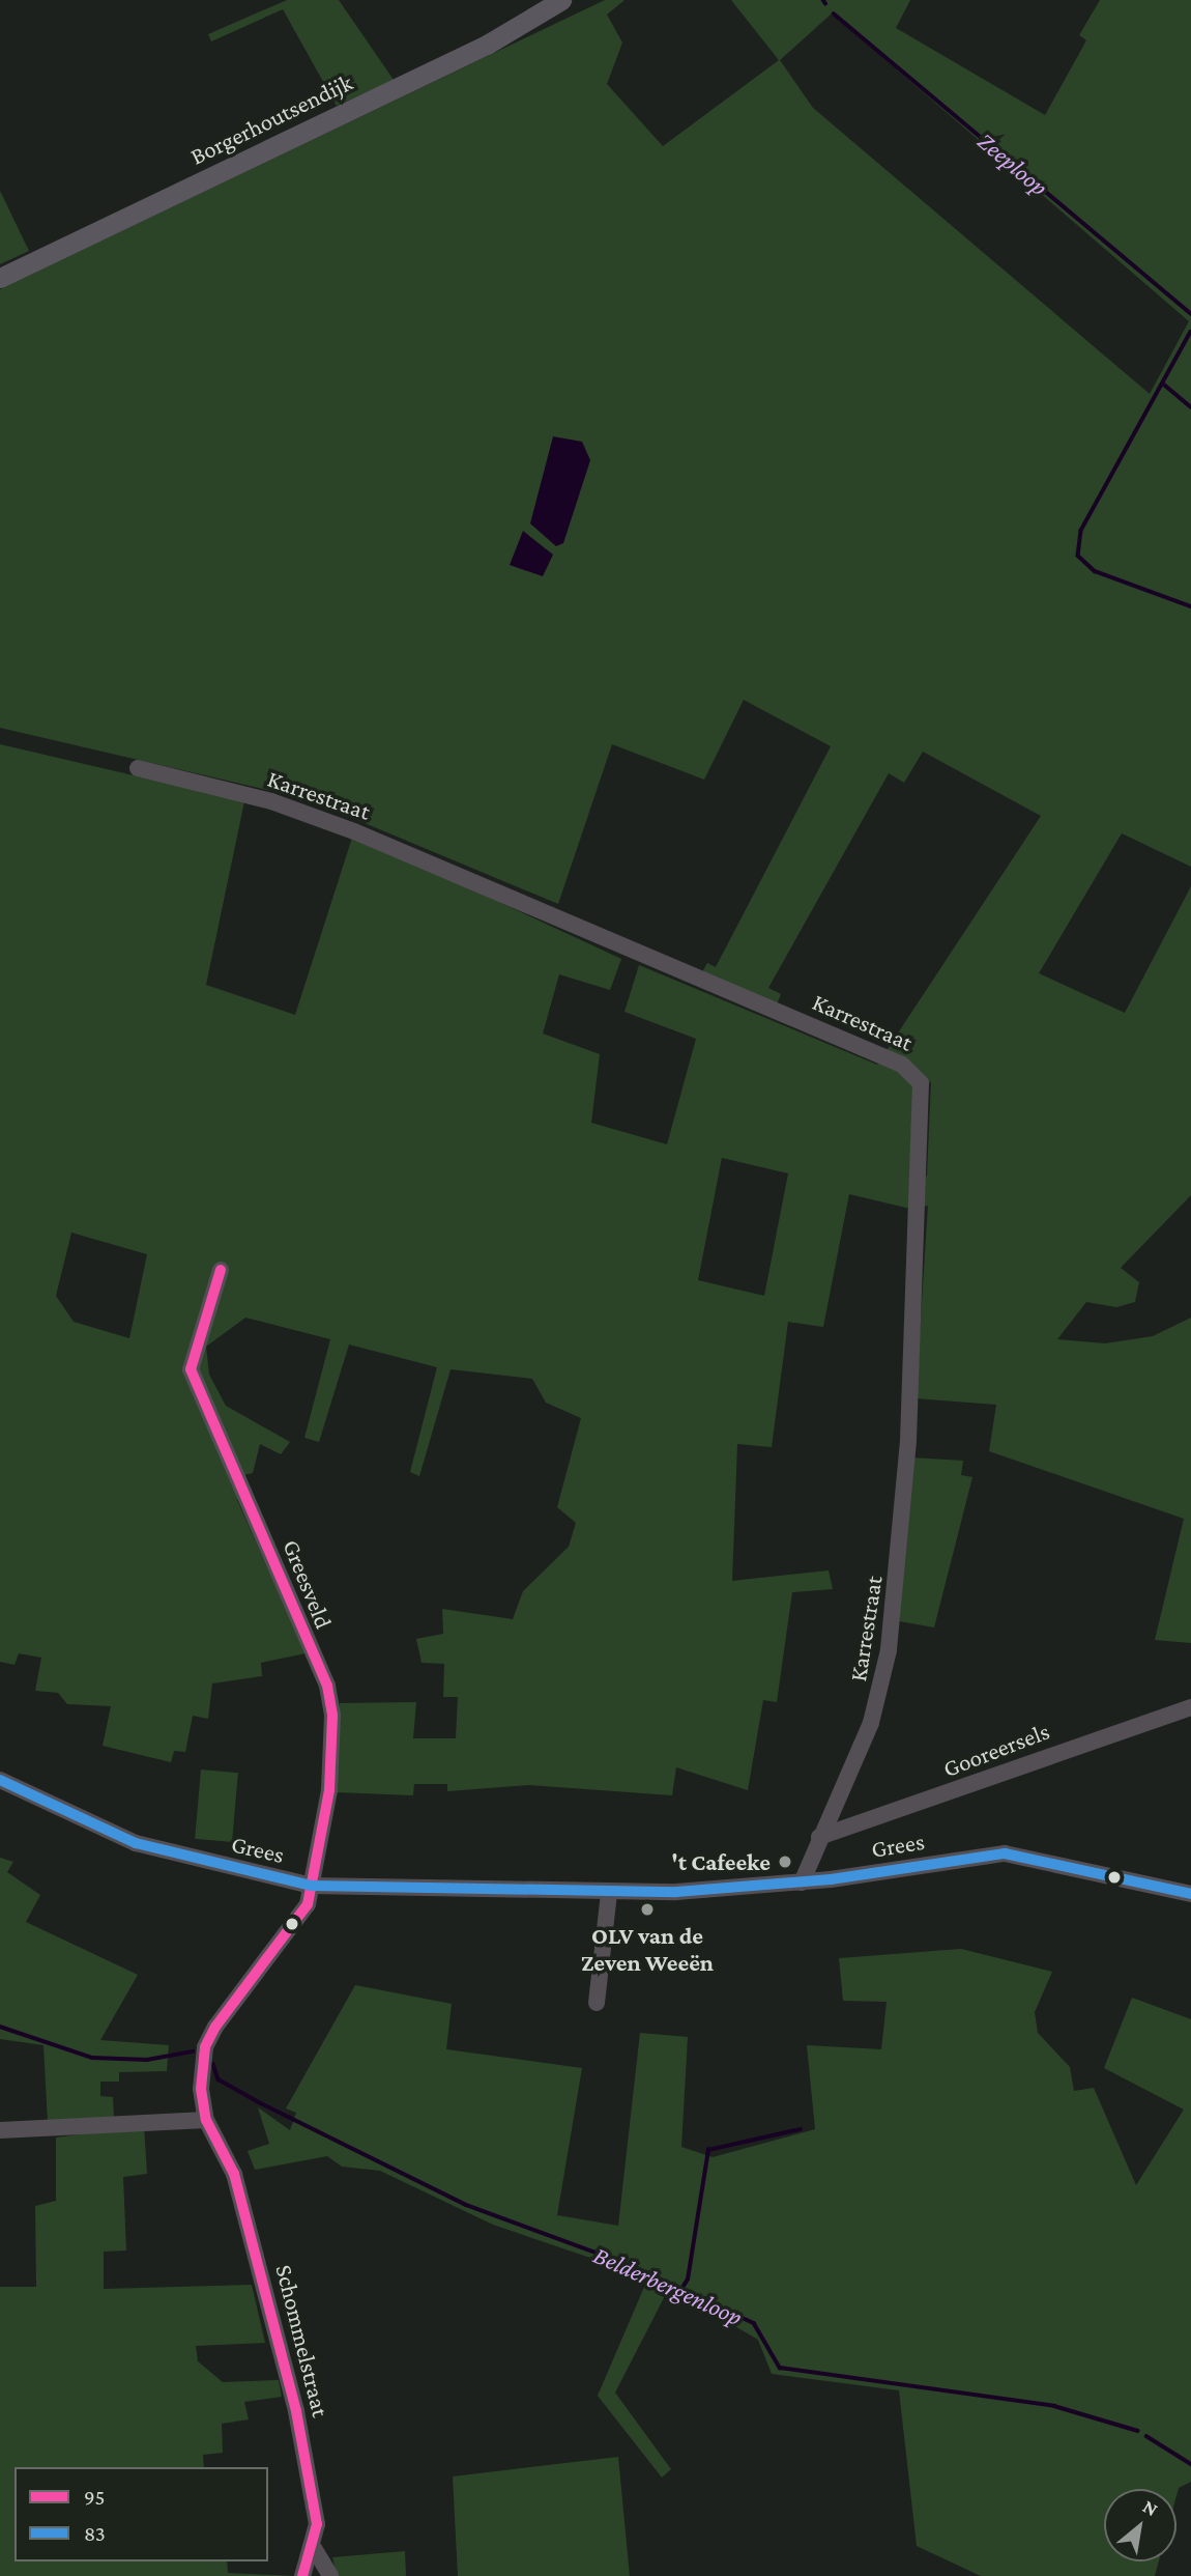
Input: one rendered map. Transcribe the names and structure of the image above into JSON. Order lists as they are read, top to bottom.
{
  "streets": {
    "main road": ["Borgerhoutsendijk"],
    "street": [
      "Karrestraat",
      "Greesveld",
      "Gooreersels",
      "Grees",
      "Schommelstraat"
    ]
  },
  "crossings": [
    ["Karrestraat", "Gooreersels"],
    ["Karrestraat", "Grees"],
    ["Greesveld", "Grees"],
    ["Greesveld", "Schommelstraat"],
    ["Grees", "Schommelstraat"]
  ],
  "water": ["Zeeploop", "Belderbergenloop"],
  "places": ["'t Cafeeke", "OLV van de Zeven Weeën"],
  "lines": ["transit line 95", "transit line 83"],
  "legend": ["95", "83"],
  "north": "top right"
}
